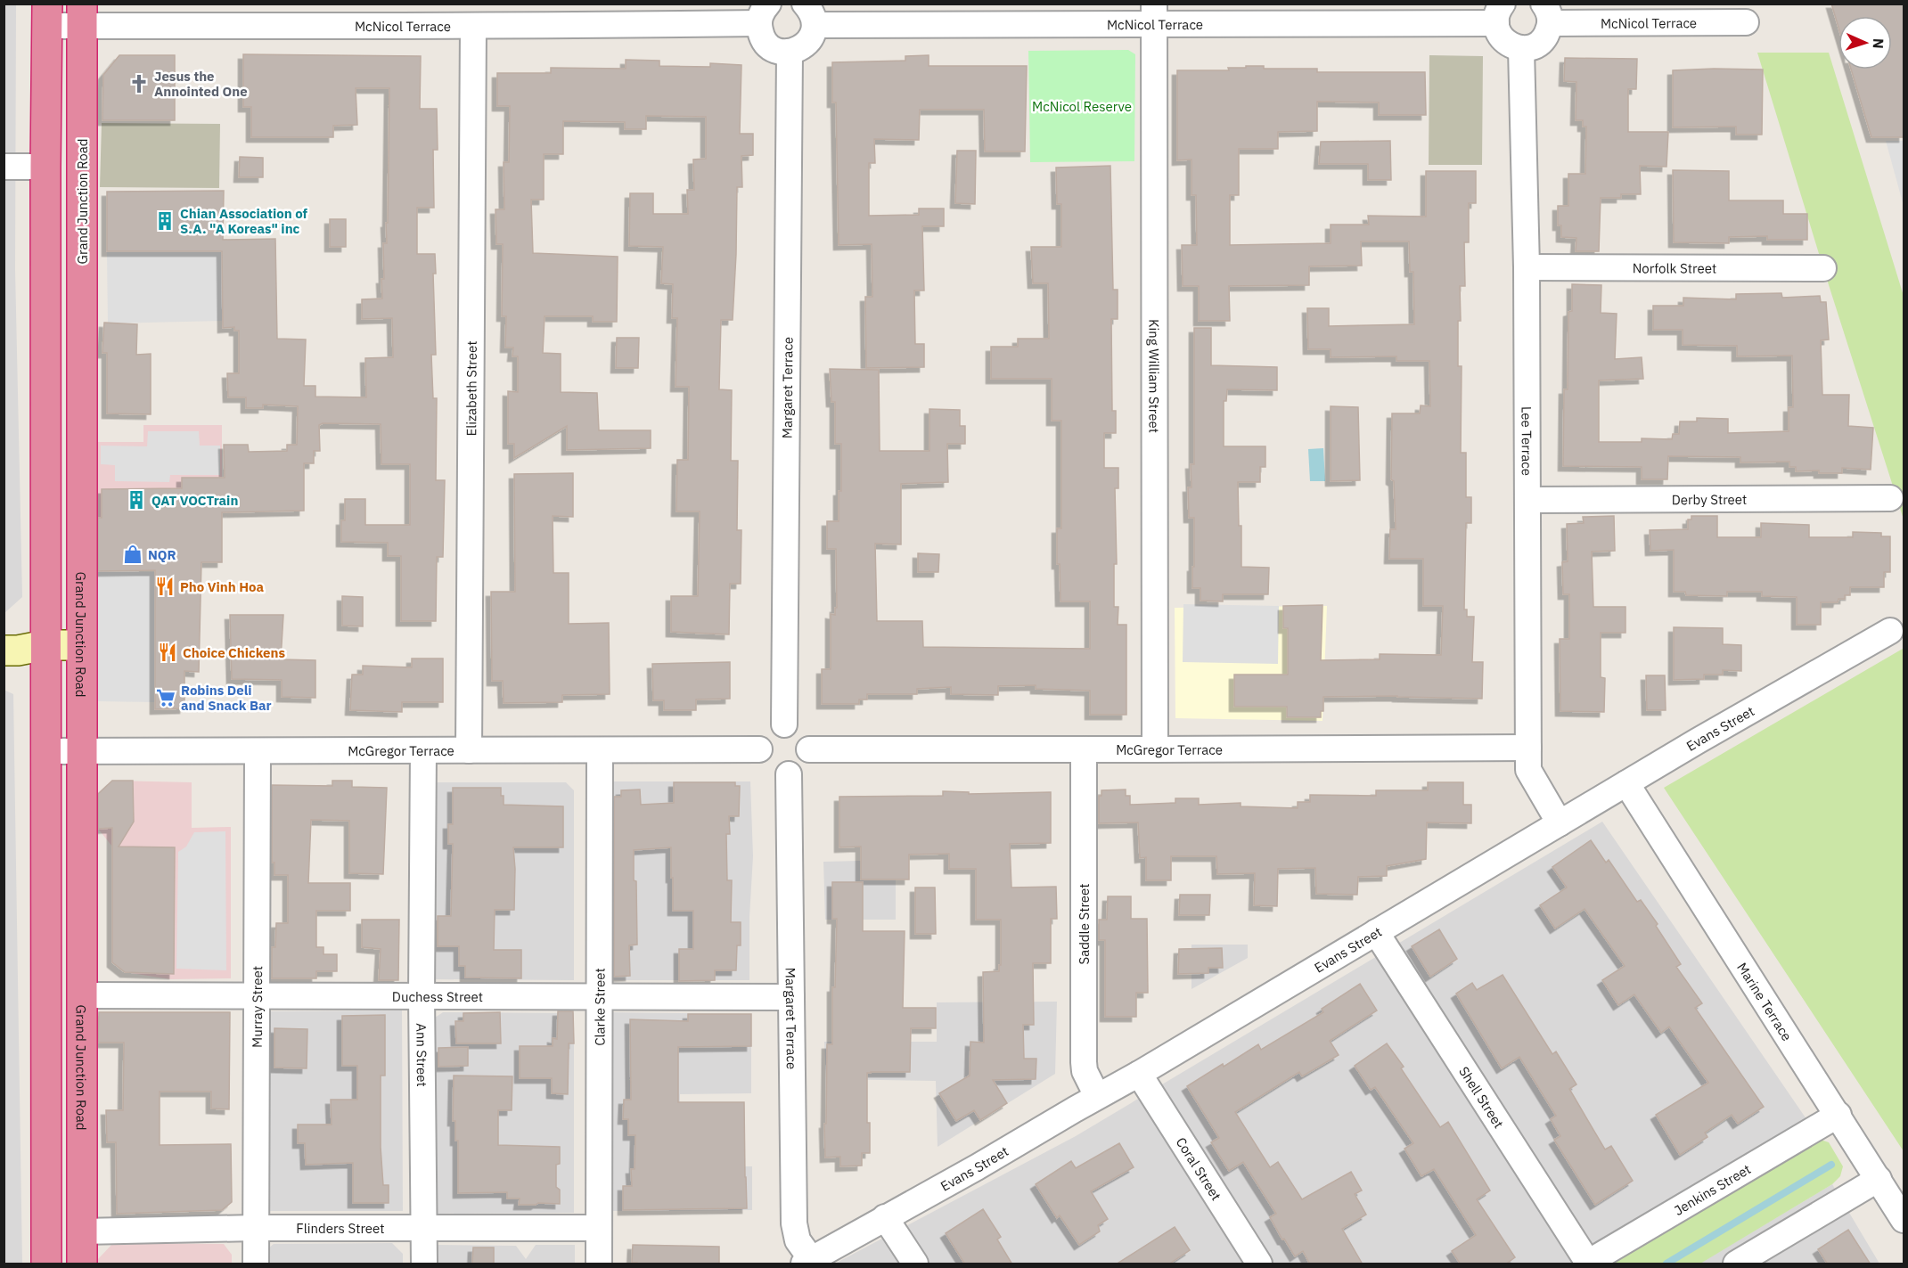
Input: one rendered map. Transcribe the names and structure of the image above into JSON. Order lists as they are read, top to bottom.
{
  "streets": {
    "highway": ["Grand Junction Road"],
    "street": [
      "McNicol Terrace",
      "Norfolk Street",
      "King William Street",
      "Elizabeth Street",
      "Margaret Terrace",
      "Lee Terrace",
      "Derby Street",
      "Evans Street",
      "McGregor Terrace",
      "Saddle Street",
      "Duchess Street",
      "Marine Terrace",
      "Clarke Street",
      "Murray Street",
      "Ann Street",
      "Shell Street",
      "Coral Street",
      "Jenkins Street",
      "Flinders Street"
    ]
  },
  "crossings": [
    ["McNicol Terrace", "Grand Junction Road"],
    ["McNicol Terrace", "King William Street"],
    ["McNicol Terrace", "Elizabeth Street"],
    ["Grand Junction Road", "McGregor Terrace"],
    ["Grand Junction Road", "Duchess Street"],
    ["Grand Junction Road", "Flinders Street"],
    ["Norfolk Street", "Lee Terrace"],
    ["King William Street", "McGregor Terrace"],
    ["Elizabeth Street", "McGregor Terrace"],
    ["Margaret Terrace", "Evans Street"],
    ["Margaret Terrace", "McGregor Terrace"],
    ["Margaret Terrace", "Duchess Street"],
    ["Lee Terrace", "Derby Street"],
    ["Lee Terrace", "Evans Street"],
    ["Lee Terrace", "McGregor Terrace"],
    ["Evans Street", "Saddle Street"],
    ["Evans Street", "Marine Terrace"],
    ["Evans Street", "Shell Street"],
    ["Evans Street", "Coral Street"],
    ["McGregor Terrace", "Saddle Street"],
    ["McGregor Terrace", "Clarke Street"],
    ["McGregor Terrace", "Murray Street"],
    ["McGregor Terrace", "Ann Street"],
    ["Duchess Street", "Clarke Street"],
    ["Duchess Street", "Murray Street"],
    ["Duchess Street", "Ann Street"],
    ["Marine Terrace", "Jenkins Street"],
    ["Clarke Street", "Flinders Street"],
    ["Murray Street", "Flinders Street"],
    ["Ann Street", "Flinders Street"],
    ["Shell Street", "Jenkins Street"]
  ],
  "parks": ["McNicol Reserve"],
  "places": {
    "church": ["Jesus the Annointed One"],
    "building": ["Chian Association of S.A. \"A Koreas\" inc", "QAT VOCTrain"],
    "shop": ["NQR"],
    "restaurant": ["Pho Vinh Hoa", "Choice Chickens"],
    "supermarket": ["Robins Deli and Snack Bar"]
  },
  "north": "right"
}
